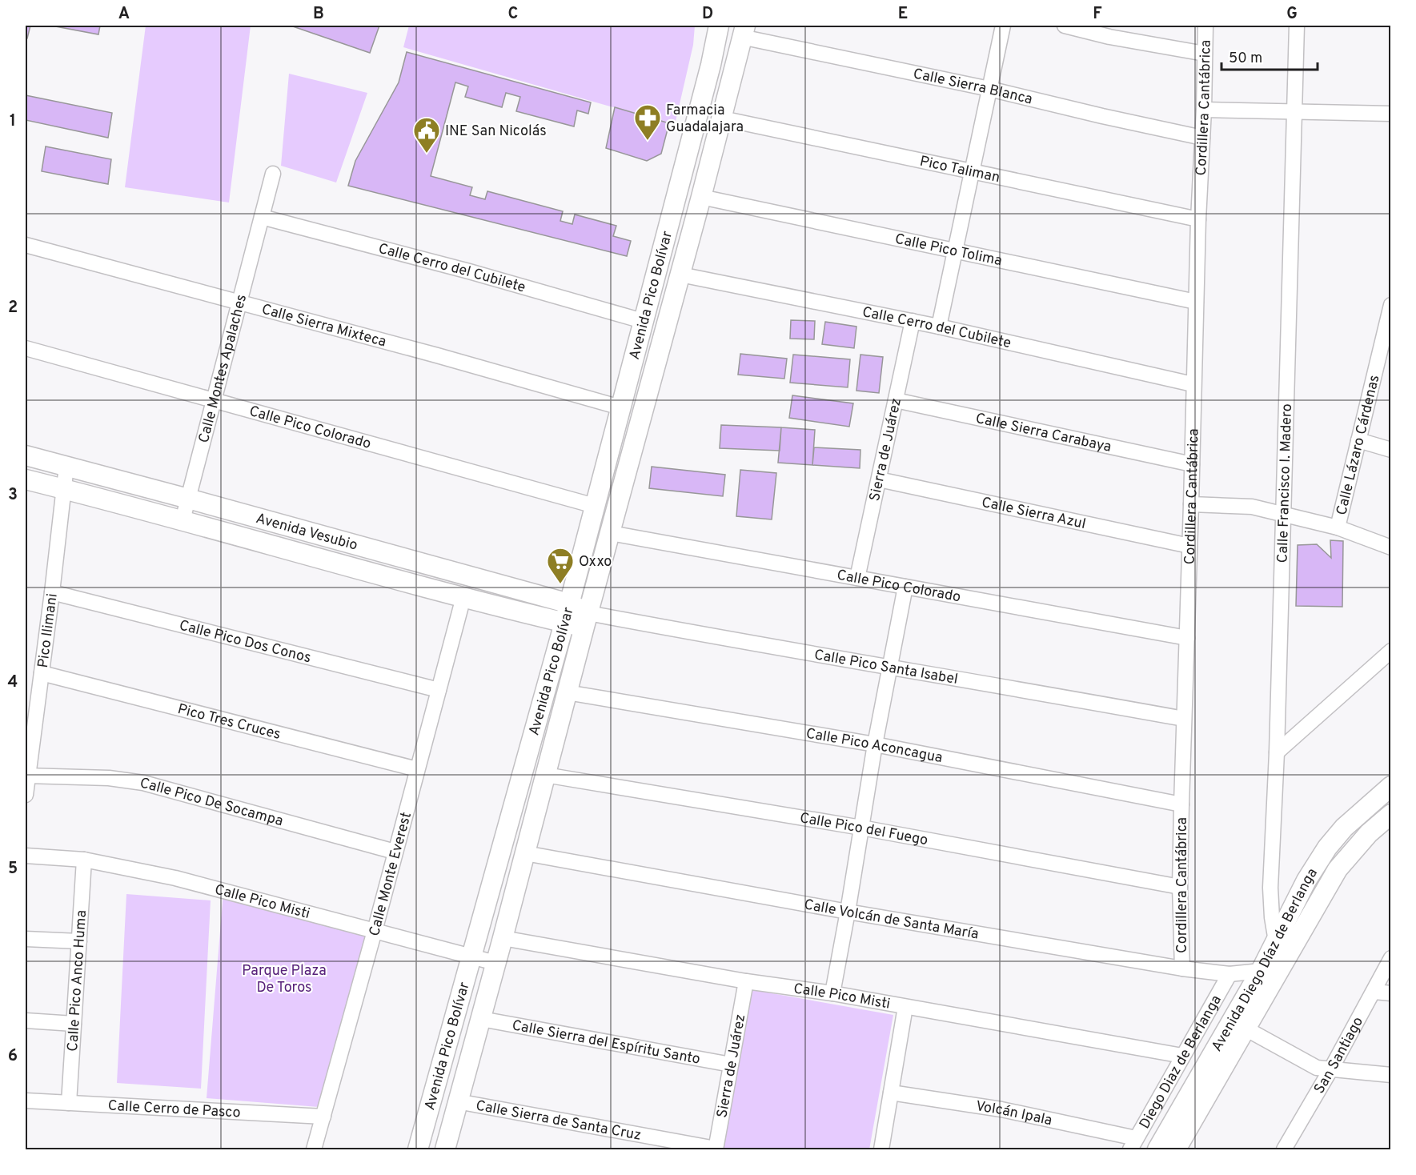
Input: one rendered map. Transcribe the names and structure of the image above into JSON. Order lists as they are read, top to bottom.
{
  "streets": {
    "street": [
      "Calle Sierra Blanca",
      "Cordillera Cantábrica",
      "Pico Taliman",
      "Calle Pico Tolima",
      "Calle Cerro del Cubilete",
      "Avenida Pico Bolívar",
      "Calle Sierra Mixteca",
      "Calle Montes Apalaches",
      "Calle Pico Colorado",
      "Calle Sierra Carabaya",
      "Calle Lázaro Cárdenas",
      "Sierra de Juárez",
      "Calle Francisco I. Madero",
      "Calle Sierra Azul",
      "Avenida Vesubio",
      "Pico Ilimani",
      "Calle Pico Dos Conos",
      "Calle Pico Santa Isabel",
      "Pico Tres Cruces",
      "Calle Pico Aconcagua",
      "Calle Pico De Socampa",
      "Calle Pico del Fuego",
      "Calle Monte Everest",
      "Calle Pico Misti",
      "Calle Volcán de Santa María",
      "Avenida Diego Díaz de Berlanga",
      "Calle Pico Anco Huma",
      "Calle Sierra del Espíritu Santo",
      "San Santiago",
      "Diego Diaz de Berlanga",
      "Calle Cerro de Pasco",
      "Volcán Ipala",
      "Calle Sierra de Santa Cruz"
    ]
  },
  "crossings": [
    ["Calle Sierra Blanca", "Cordillera Cantábrica"],
    ["Calle Sierra Blanca", "Avenida Pico Bolívar"],
    ["Cordillera Cantábrica", "Pico Taliman"],
    ["Cordillera Cantábrica", "Calle Pico Tolima"],
    ["Cordillera Cantábrica", "Calle Cerro del Cubilete"],
    ["Cordillera Cantábrica", "Calle Pico Colorado"],
    ["Cordillera Cantábrica", "Calle Sierra Carabaya"],
    ["Cordillera Cantábrica", "Calle Sierra Azul"],
    ["Cordillera Cantábrica", "Calle Pico Santa Isabel"],
    ["Cordillera Cantábrica", "Calle Pico Aconcagua"],
    ["Cordillera Cantábrica", "Calle Pico del Fuego"],
    ["Cordillera Cantábrica", "Calle Volcán de Santa María"],
    ["Pico Taliman", "Avenida Pico Bolívar"],
    ["Calle Pico Tolima", "Avenida Pico Bolívar"],
    ["Calle Cerro del Cubilete", "Avenida Pico Bolívar"],
    ["Calle Cerro del Cubilete", "Calle Montes Apalaches"],
    ["Calle Cerro del Cubilete", "Sierra de Juárez"],
    ["Avenida Pico Bolívar", "Calle Sierra Mixteca"],
    ["Avenida Pico Bolívar", "Calle Pico Colorado"],
    ["Avenida Pico Bolívar", "Avenida Vesubio"],
    ["Avenida Pico Bolívar", "Calle Pico Santa Isabel"],
    ["Avenida Pico Bolívar", "Calle Pico Aconcagua"],
    ["Avenida Pico Bolívar", "Calle Pico del Fuego"],
    ["Avenida Pico Bolívar", "Calle Pico Misti"],
    ["Avenida Pico Bolívar", "Calle Volcán de Santa María"],
    ["Avenida Pico Bolívar", "Calle Sierra del Espíritu Santo"],
    ["Avenida Pico Bolívar", "Calle Sierra de Santa Cruz"],
    ["Calle Sierra Mixteca", "Calle Montes Apalaches"],
    ["Calle Montes Apalaches", "Calle Pico Colorado"],
    ["Calle Montes Apalaches", "Avenida Vesubio"],
    ["Calle Pico Colorado", "Sierra de Juárez"],
    ["Calle Sierra Carabaya", "Sierra de Juárez"],
    ["Sierra de Juárez", "Calle Sierra Azul"],
    ["Sierra de Juárez", "Calle Pico Misti"],
    ["Sierra de Juárez", "Calle Sierra del Espíritu Santo"],
    ["Sierra de Juárez", "Calle Sierra de Santa Cruz"],
    ["Calle Francisco I. Madero", "Avenida Diego Díaz de Berlanga"],
    ["Avenida Vesubio", "Pico Ilimani"],
    ["Avenida Vesubio", "Calle Pico Santa Isabel"],
    ["Avenida Vesubio", "Calle Monte Everest"],
    ["Pico Ilimani", "Calle Pico Dos Conos"],
    ["Pico Ilimani", "Pico Tres Cruces"],
    ["Pico Ilimani", "Calle Pico De Socampa"],
    ["Calle Pico Dos Conos", "Calle Monte Everest"],
    ["Pico Tres Cruces", "Calle Monte Everest"],
    ["Calle Pico De Socampa", "Calle Monte Everest"],
    ["Calle Monte Everest", "Calle Pico Misti"],
    ["Calle Monte Everest", "Calle Cerro de Pasco"],
    ["Calle Pico Misti", "Calle Pico Anco Huma"],
    ["Calle Pico Misti", "Diego Diaz de Berlanga"],
    ["Calle Volcán de Santa María", "Avenida Diego Díaz de Berlanga"],
    ["Calle Volcán de Santa María", "Diego Diaz de Berlanga"],
    ["Calle Pico Anco Huma", "Calle Cerro de Pasco"],
    ["Diego Diaz de Berlanga", "Volcán Ipala"]
  ],
  "parks": ["Parque Plaza De Toros"],
  "places": {
    "pharmacy": ["Farmacia Guadalajara"],
    "public building": ["INE San Nicolás"],
    "supermarket": ["Oxxo"]
  },
  "scale_bar": "50 m",
  "grid": {
    "columns": [
      "A",
      "B",
      "C",
      "D",
      "E",
      "F",
      "G"
    ],
    "rows": [
      "1",
      "2",
      "3",
      "4",
      "5",
      "6"
    ]
  }
}
